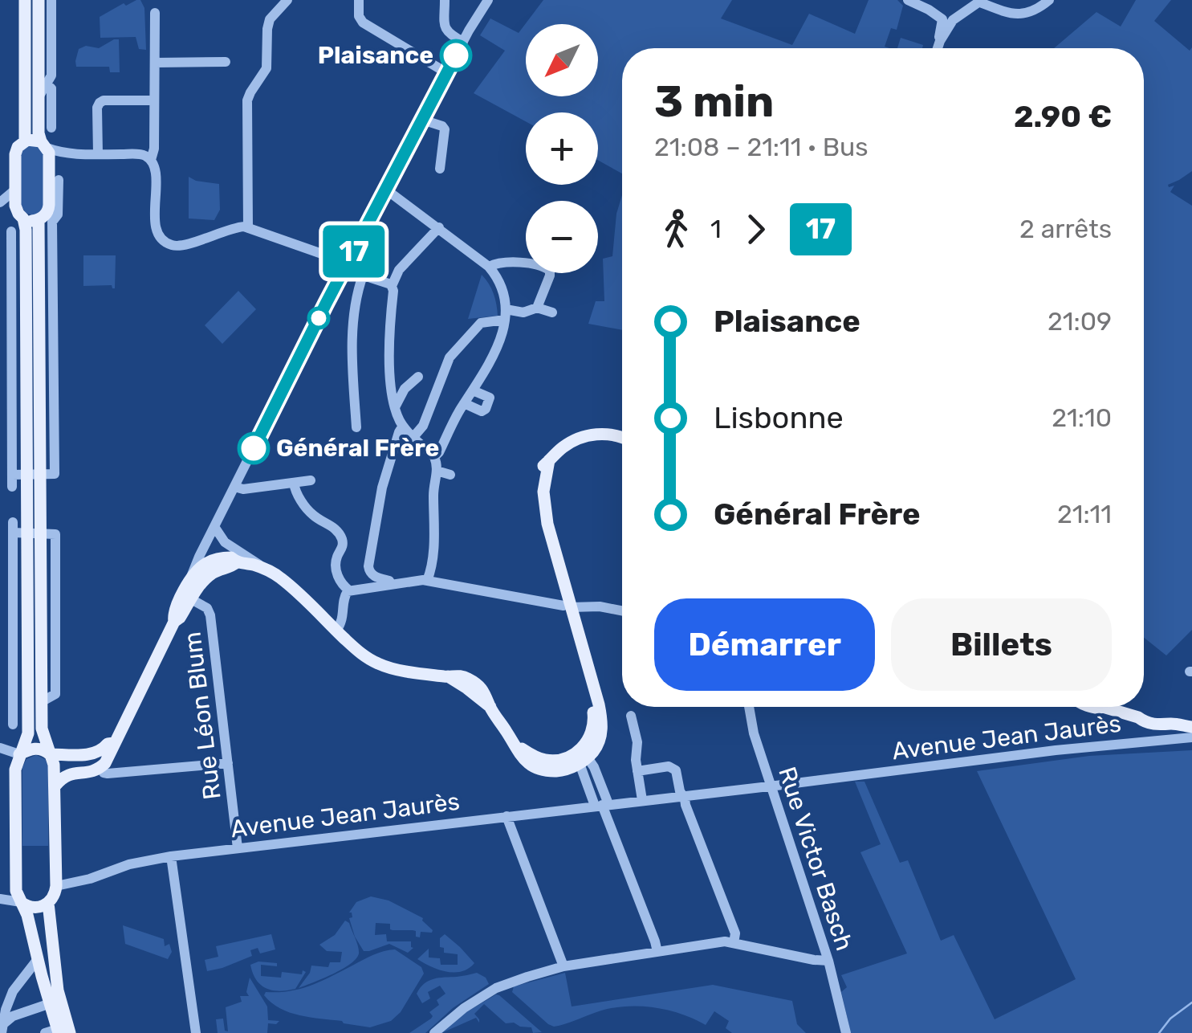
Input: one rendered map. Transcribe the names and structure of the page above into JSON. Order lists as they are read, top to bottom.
{
  "streets": {
    "street": ["Rue Léon Blum", "Avenue Jean Jaurès", "Rue Victor Basch"]
  },
  "crossings": [
    ["Rue Léon Blum", "Avenue Jean Jaurès"],
    ["Avenue Jean Jaurès", "Rue Victor Basch"]
  ],
  "places": ["Plaisance", "Général Frère"],
  "lines": ["bus line 17"],
  "north": "bottom left",
  "page": {
    "on_map": "17",
    "map_buttons": ["+", "−"],
    "heading": ["3 min", "21:08 – 21:11 · Bus", "2.90 €"],
    "legs": ["1", "17", "2 arrêts"],
    "list": [
      {
        "name": "Plaisance",
        "value": "21:09"
      },
      {
        "name": "Lisbonne",
        "value": "21:10"
      },
      {
        "name": "Général Frère",
        "value": "21:11"
      }
    ],
    "buttons": ["Démarrer", "Billets"]
  }
}
